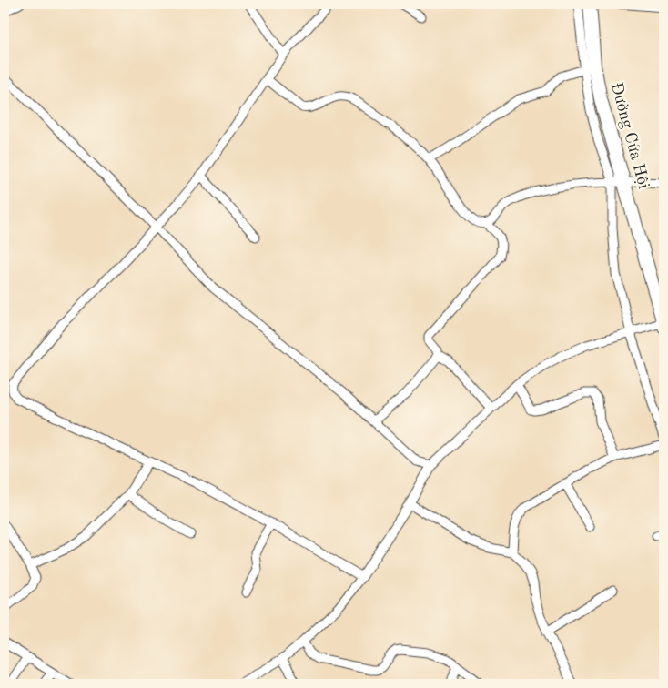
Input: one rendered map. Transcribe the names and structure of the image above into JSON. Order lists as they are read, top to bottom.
{
  "streets": {
    "main road": ["Đường Cửa Hội"]
  }
}
